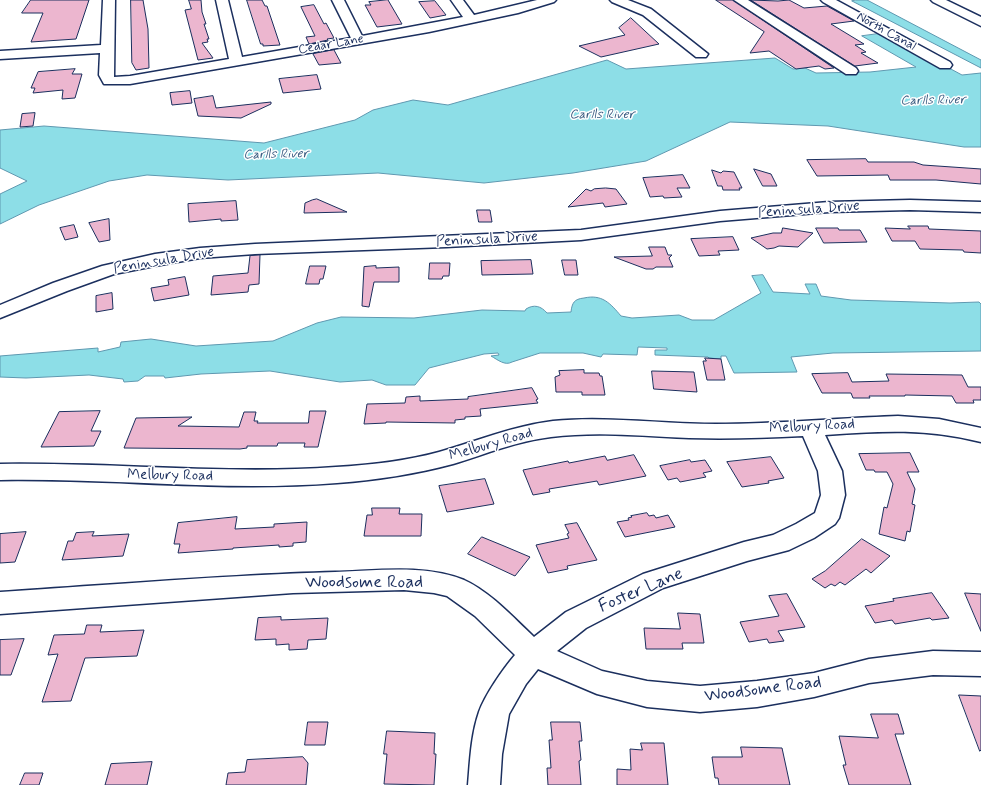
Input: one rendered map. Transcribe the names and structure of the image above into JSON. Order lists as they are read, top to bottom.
{
  "streets": {
    "street": [
      "North Canal",
      "Cedar Lane",
      "Peninsula Drive",
      "Melbury Road",
      "Woodsome Road",
      "Foster Lane"
    ]
  },
  "crossings": [
    ["Melbury Road", "Foster Lane"],
    ["Woodsome Road", "Foster Lane"]
  ],
  "water": ["Carlls River"]
}
